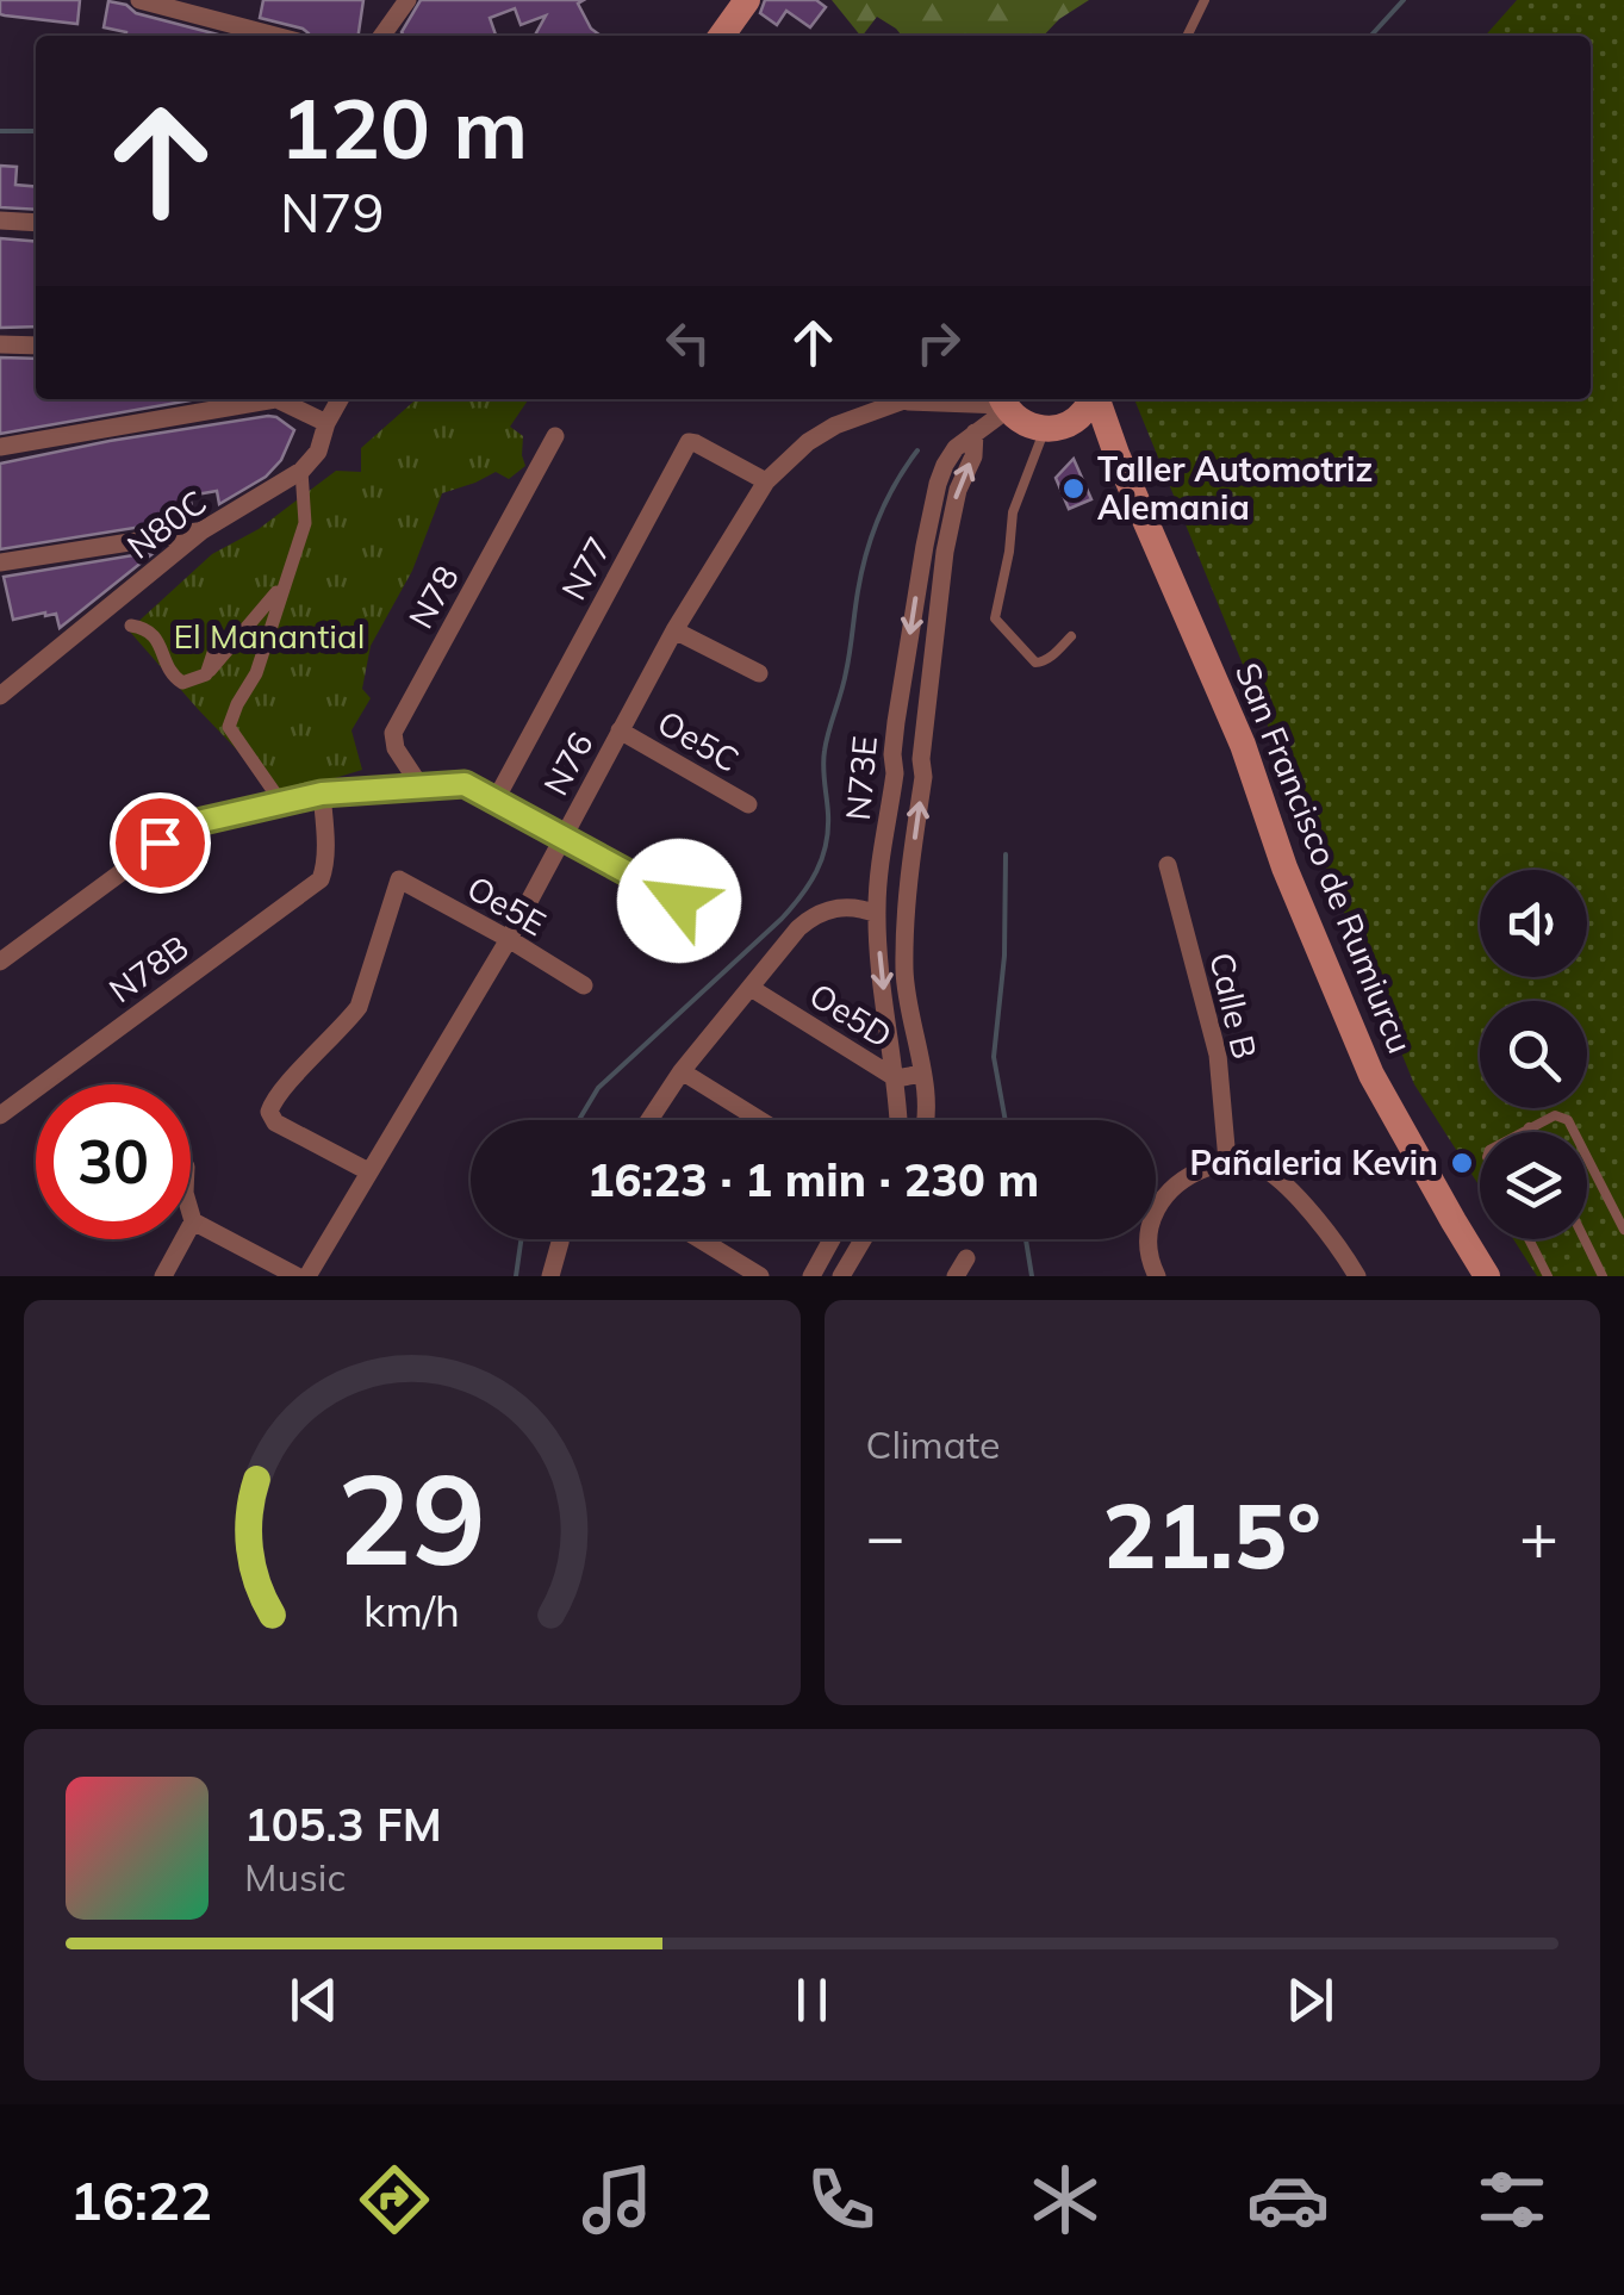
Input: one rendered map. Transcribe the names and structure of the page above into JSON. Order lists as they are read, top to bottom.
{
  "streets": {
    "main road": ["San Francisco de Rumiurcu"],
    "street": [
      "N80C",
      "N77",
      "N78",
      "Oe5C",
      "N76",
      "N73E",
      "Oe5E",
      "N78B",
      "Calle B",
      "Oe5D"
    ]
  },
  "crossings": [
    ["N77", "N76"],
    ["Oe5C", "N76"],
    ["N76", "N73E"],
    ["N76", "Oe5E"],
    ["N73E", "Oe5D"]
  ],
  "parks": ["El Manantial"],
  "places": ["Taller Automotriz Alemania", "Pañaleria Kevin"],
  "page": {
    "turn": ["120 m", "N79"],
    "limit": "30",
    "trip": "16:23 · 1 min · 230 m",
    "tile": "Climate",
    "heat": ["−", "21.5°", "+"],
    "song": ["105.3 FM", "Music"],
    "tabs": "16:22",
    "gauge": ["29", "km/h"]
  }
}
